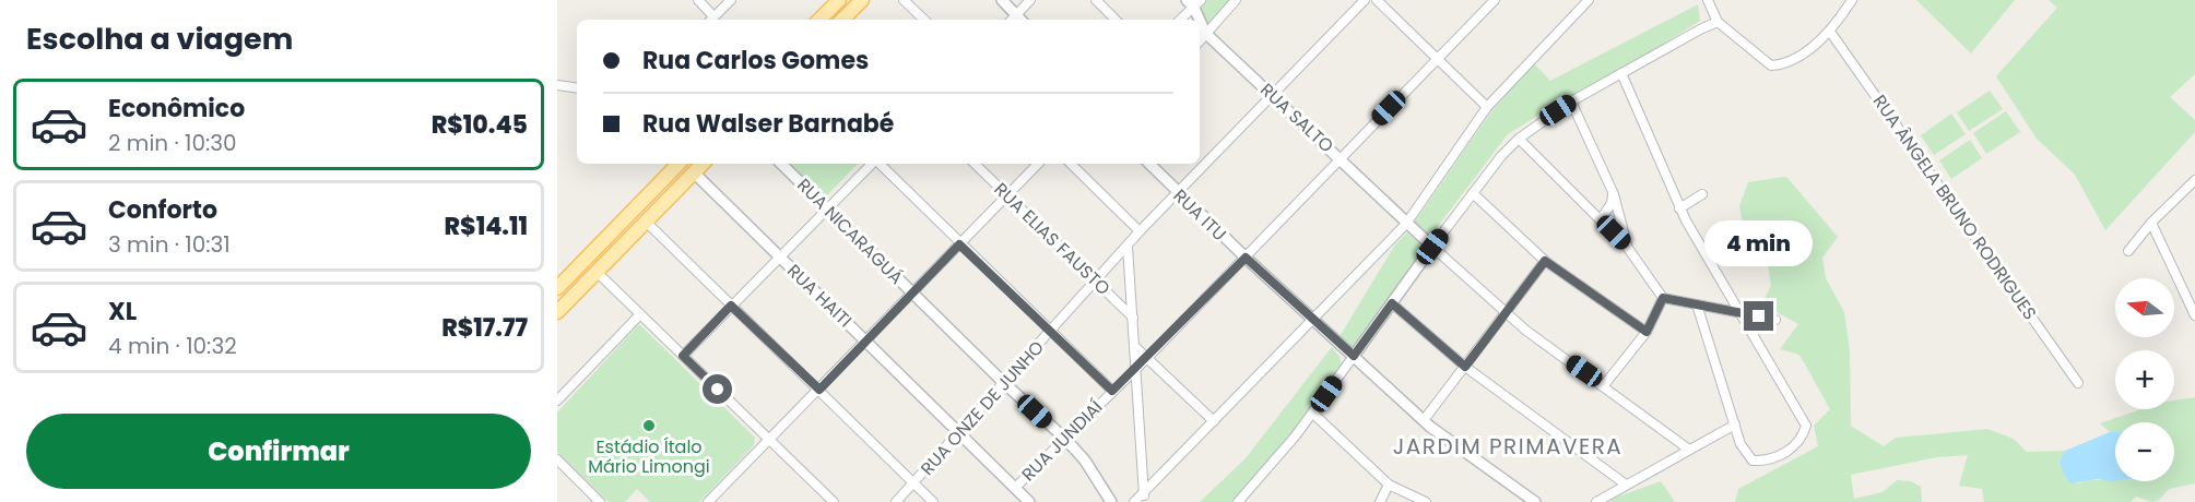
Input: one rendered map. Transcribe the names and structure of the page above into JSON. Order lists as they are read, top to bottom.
{
  "streets": {
    "street": [
      "RUA SALTO",
      "RUA ÂNGELA BRUNO RODRIGUES",
      "RUA ITU",
      "RUA NICARAGUÁ",
      "RUA ELIAS FAUSTO",
      "RUA HAITI",
      "RUA ONZE DE JUNHO",
      "RUA JUNDIAÍ"
    ]
  },
  "crossings": [
    ["RUA SALTO", "RUA ONZE DE JUNHO"],
    ["RUA SALTO", "RUA JUNDIAÍ"],
    ["RUA ITU", "RUA ONZE DE JUNHO"],
    ["RUA ITU", "RUA JUNDIAÍ"],
    ["RUA NICARAGUÁ", "RUA ONZE DE JUNHO"],
    ["RUA NICARAGUÁ", "RUA JUNDIAÍ"],
    ["RUA ELIAS FAUSTO", "RUA ONZE DE JUNHO"],
    ["RUA HAITI", "RUA ONZE DE JUNHO"],
    ["RUA HAITI", "RUA JUNDIAÍ"]
  ],
  "districts": ["JARDIM PRIMAVERA"],
  "places": ["Estádio Ítalo Mário Limongi"],
  "north": "left",
  "page": {
    "heading": "Escolha a viagem",
    "banner": ["Rua Carlos Gomes", "Rua Walser Barnabé"],
    "list": [
      {
        "name": "Econômico",
        "note": "2 min · 10:30",
        "value": "R$10.45"
      },
      {
        "name": "Conforto",
        "note": "3 min · 10:31",
        "value": "R$14.11"
      },
      {
        "name": "XL",
        "note": "4 min · 10:32",
        "value": "R$17.77"
      }
    ],
    "bubble": "4 min",
    "map_buttons": ["+", "−"],
    "buttons": "Confirmar"
  }
}
